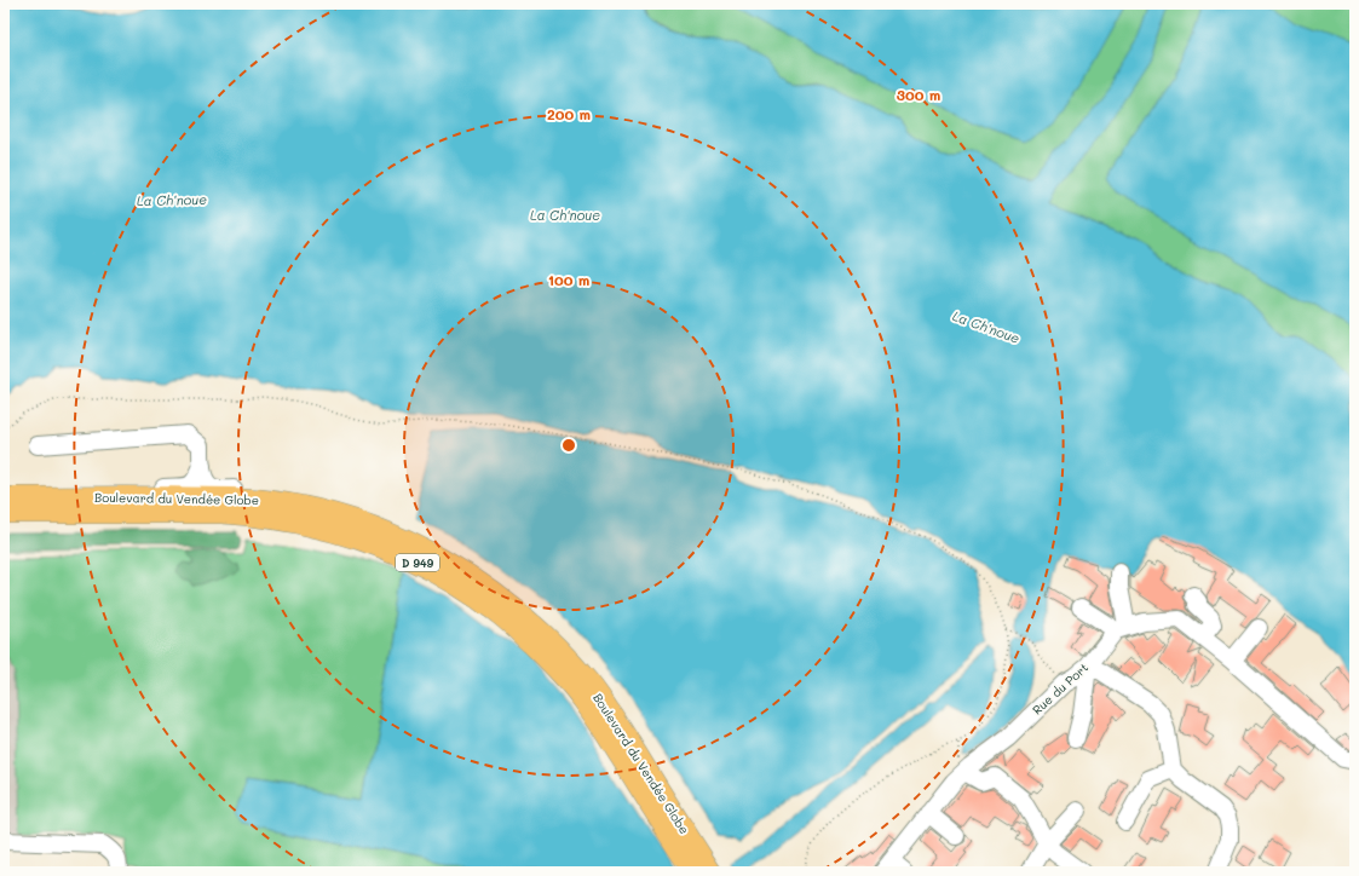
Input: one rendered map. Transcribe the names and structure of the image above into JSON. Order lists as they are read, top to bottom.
{
  "streets": {
    "main road": ["Boulevard du Vendée Globe", "D 949"],
    "street": ["Rue du Port"]
  },
  "water": ["La Ch'noue"],
  "rings": ["300 m", "200 m", "100 m"]
}
